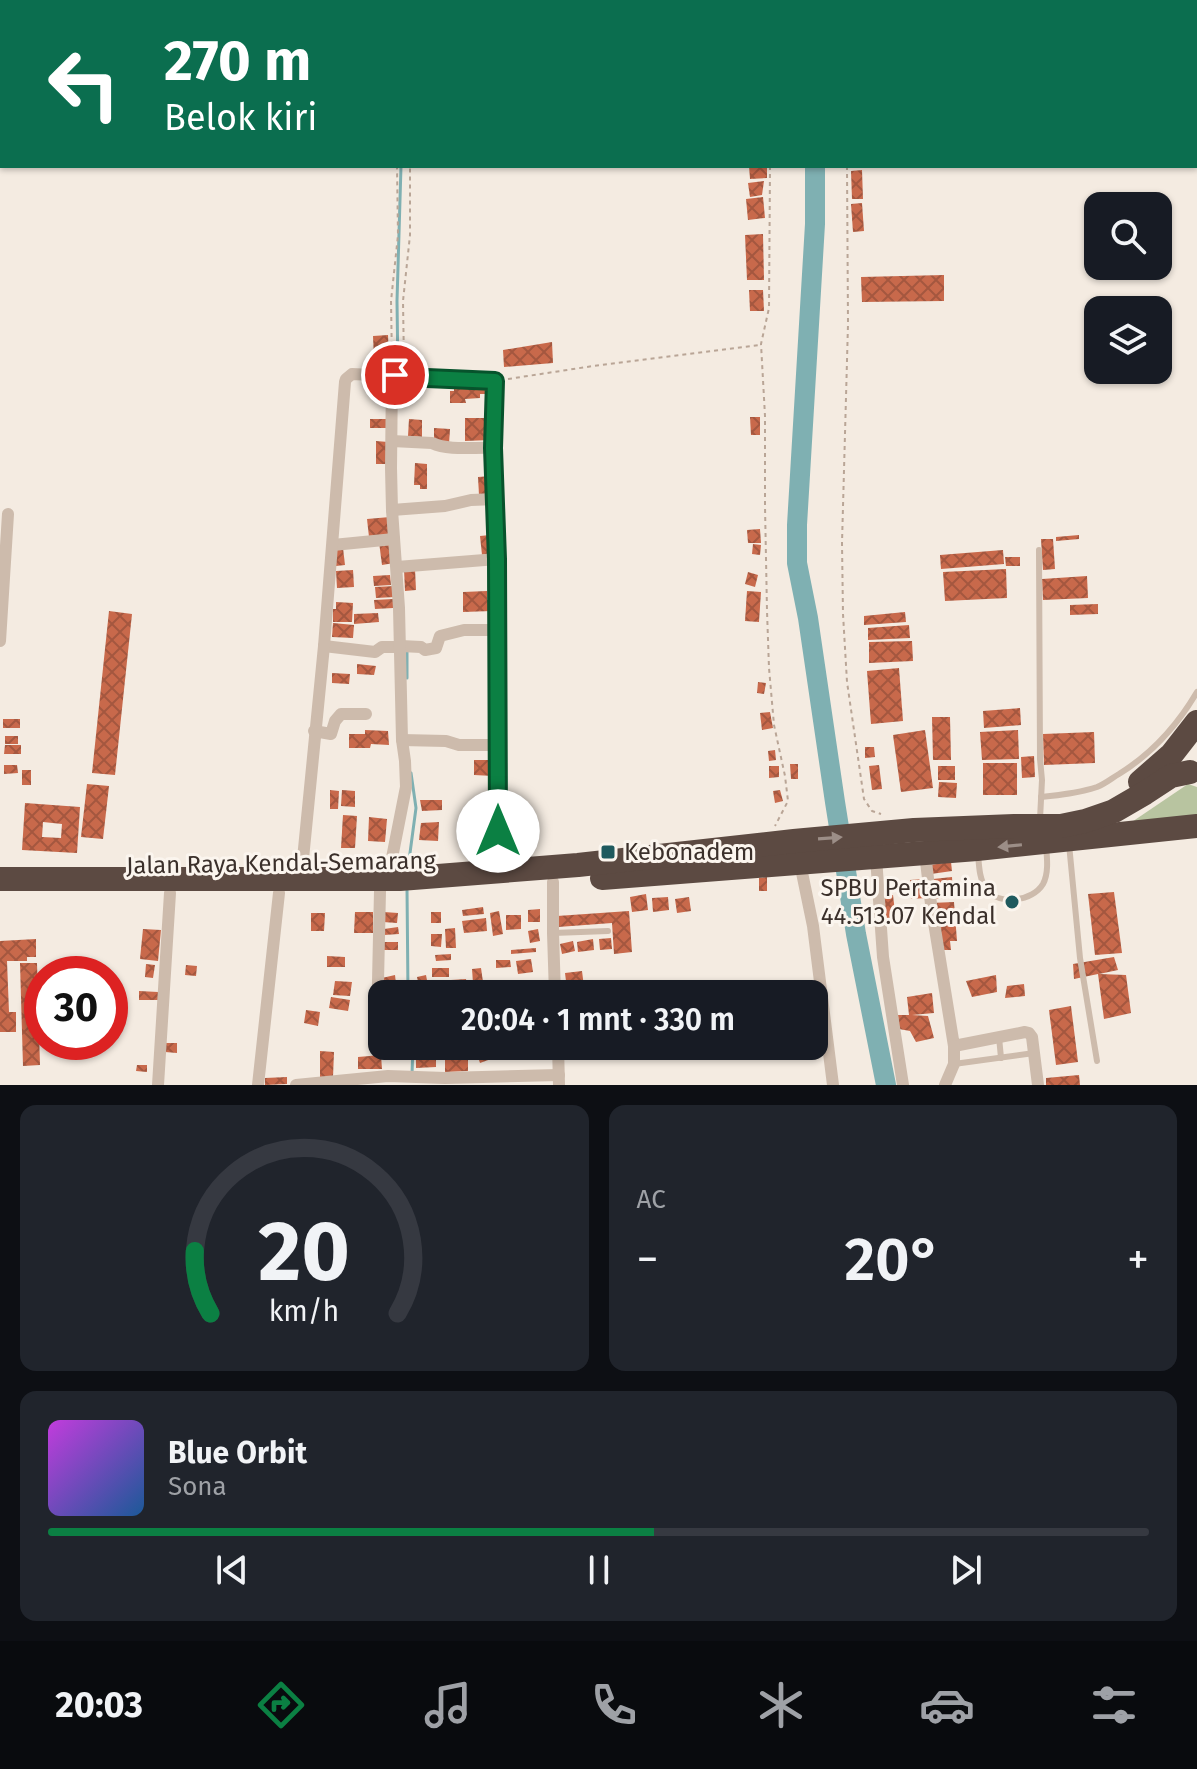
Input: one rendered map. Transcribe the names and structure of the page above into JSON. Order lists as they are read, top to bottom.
{
  "streets": {
    "highway": ["Jalan Raya Kendal-Semarang"]
  },
  "places": {
    "transit": ["Kebonadem"],
    "other": ["SPBU Pertamina 44.513.07 Kendal"]
  },
  "page": {
    "turn": ["270 m", "Belok kiri"],
    "limit": "30",
    "trip": "20:04 · 1 mnt · 330 m",
    "tile": "AC",
    "heat": ["−", "20°", "+"],
    "song": ["Blue Orbit", "Sona"],
    "tabs": "20:03",
    "gauge": ["20", "km/h"]
  }
}
